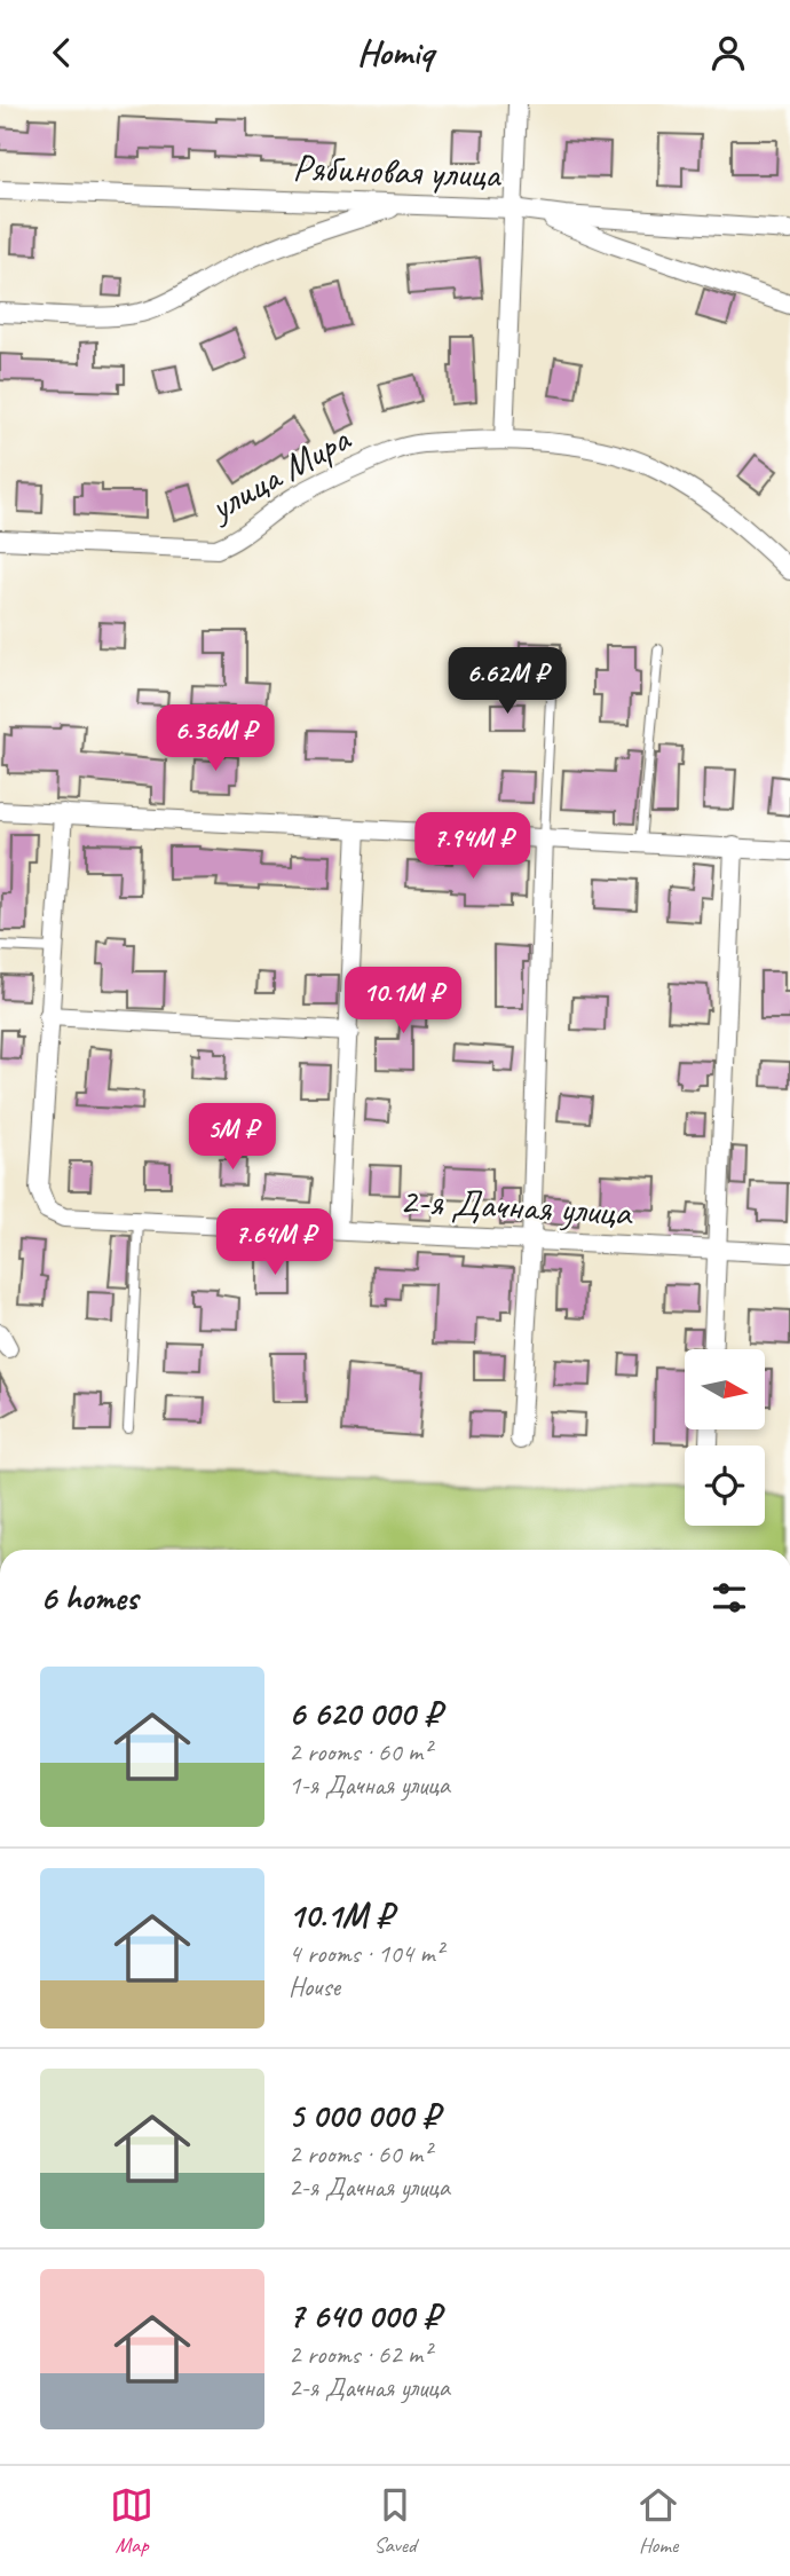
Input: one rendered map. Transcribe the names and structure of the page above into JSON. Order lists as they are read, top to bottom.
{
  "streets": {
    "street": ["Рябиновая улица", "улица Мира", "2-я Дачная улица"]
  },
  "north": "right",
  "page": {
    "header": "Homiq",
    "price": [
      "6.62M ₽",
      "6.36M ₽",
      "7.94M ₽",
      "10.1M ₽",
      "5M ₽",
      "7.64M ₽"
    ],
    "heading": "6 homes",
    "list": [
      {
        "name": "6 620 000 ₽",
        "note": "2 rooms · 60 m² · 1-я Дачная улица"
      },
      {
        "name": "10.1M ₽",
        "note": "4 rooms · 104 m² · House"
      },
      {
        "name": "5 000 000 ₽",
        "note": "2 rooms · 60 m² · 2-я Дачная улица"
      },
      {
        "name": "7 640 000 ₽",
        "note": "2 rooms · 62 m² · 2-я Дачная улица"
      }
    ],
    "tabs": ["Map", "Saved", "Home"]
  }
}
